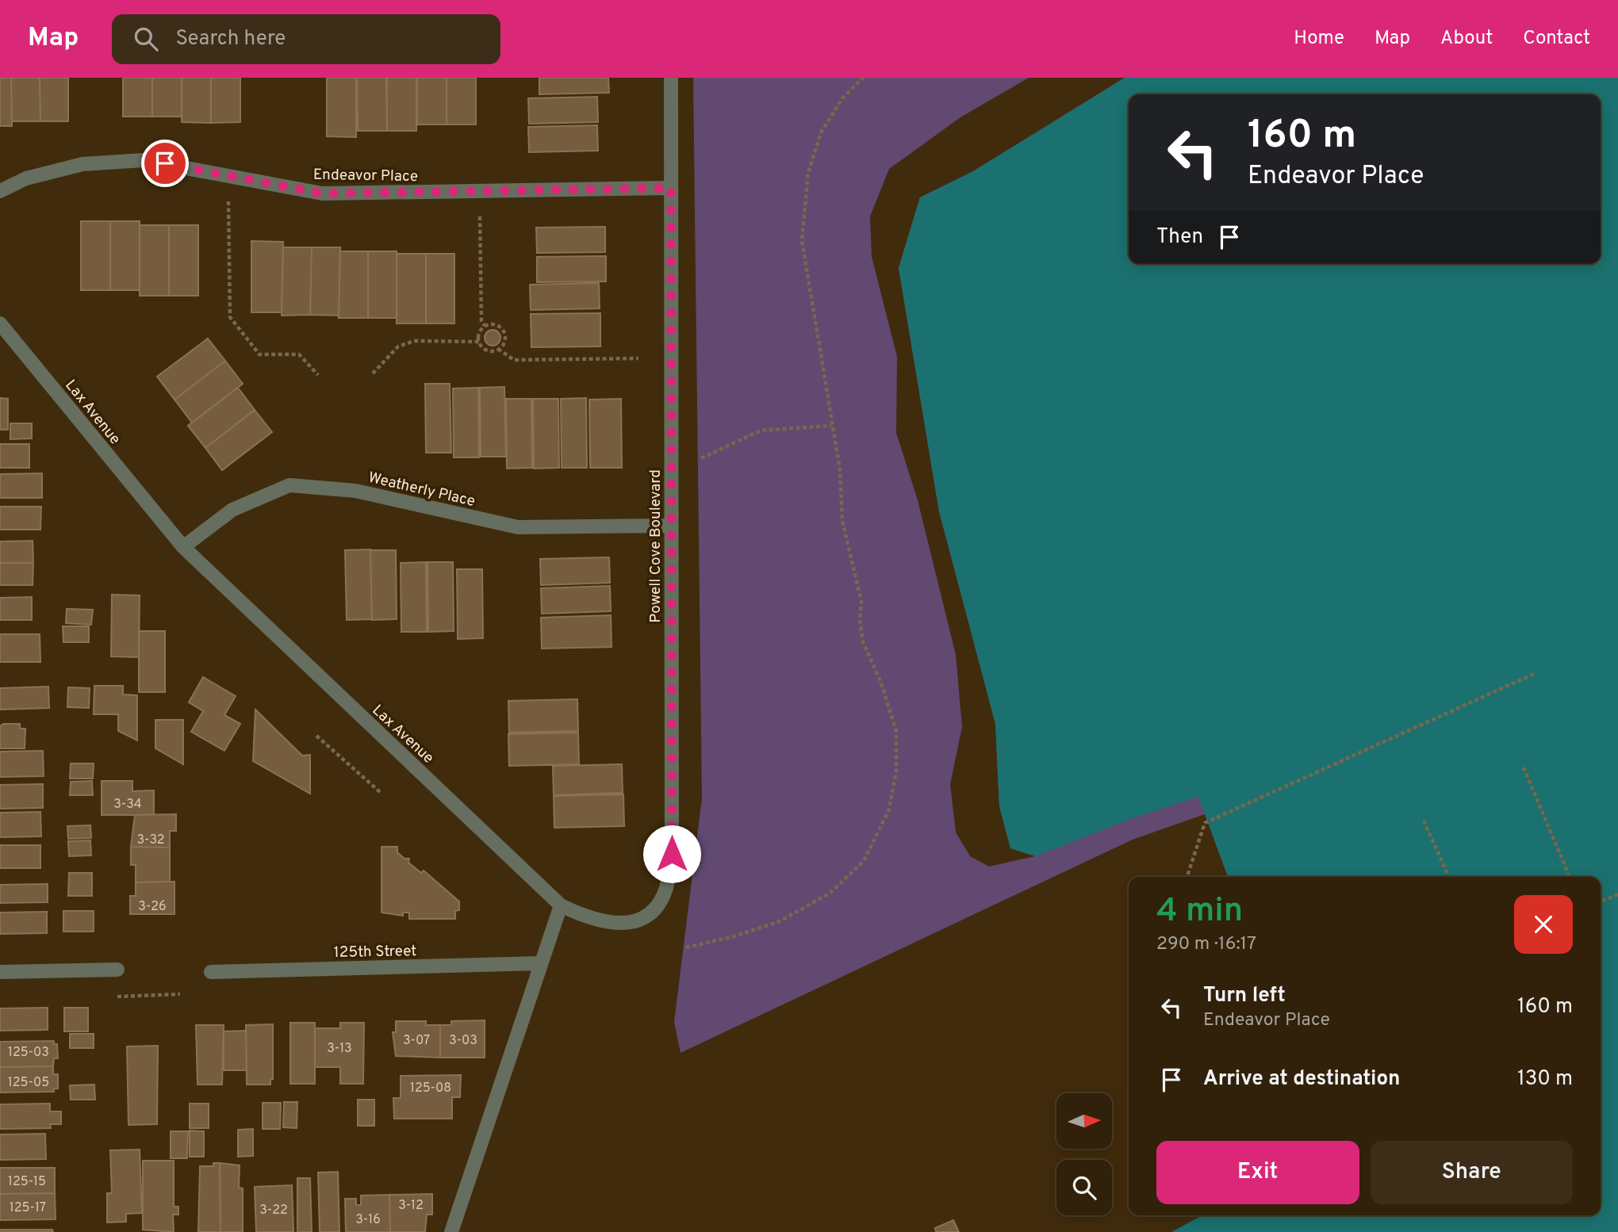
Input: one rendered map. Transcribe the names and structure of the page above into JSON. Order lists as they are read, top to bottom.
{
  "streets": {
    "street": [
      "Endeavor Place",
      "Lax Avenue",
      "Weatherly Place",
      "Powell Cove Boulevard",
      "125th Street"
    ]
  },
  "crossings": [
    ["Endeavor Place", "Powell Cove Boulevard"],
    ["Lax Avenue", "Weatherly Place"],
    ["Lax Avenue", "Powell Cove Boulevard"],
    ["Weatherly Place", "Powell Cove Boulevard"]
  ],
  "house_numbers": [
    "3-34",
    "3-32",
    "3-26",
    "3-07",
    "3-03",
    "3-13",
    "125-03",
    "125-05",
    "125-08",
    "125-15",
    "3-12",
    "125-17",
    "3-22",
    "3-16"
  ],
  "north": "right",
  "page": {
    "header": "Map",
    "search": "Search here",
    "nav": [
      "Home",
      "Map",
      "About",
      "Contact"
    ],
    "turn": ["160 m", "Endeavor Place"],
    "then": "Then",
    "heading": ["4 min", "290 m · 16:17"],
    "list": [
      {
        "name": "Turn left",
        "note": "Endeavor Place",
        "value": "160 m"
      },
      {
        "name": "Arrive at destination",
        "value": "130 m"
      }
    ],
    "buttons": ["Exit", "Share"]
  }
}
